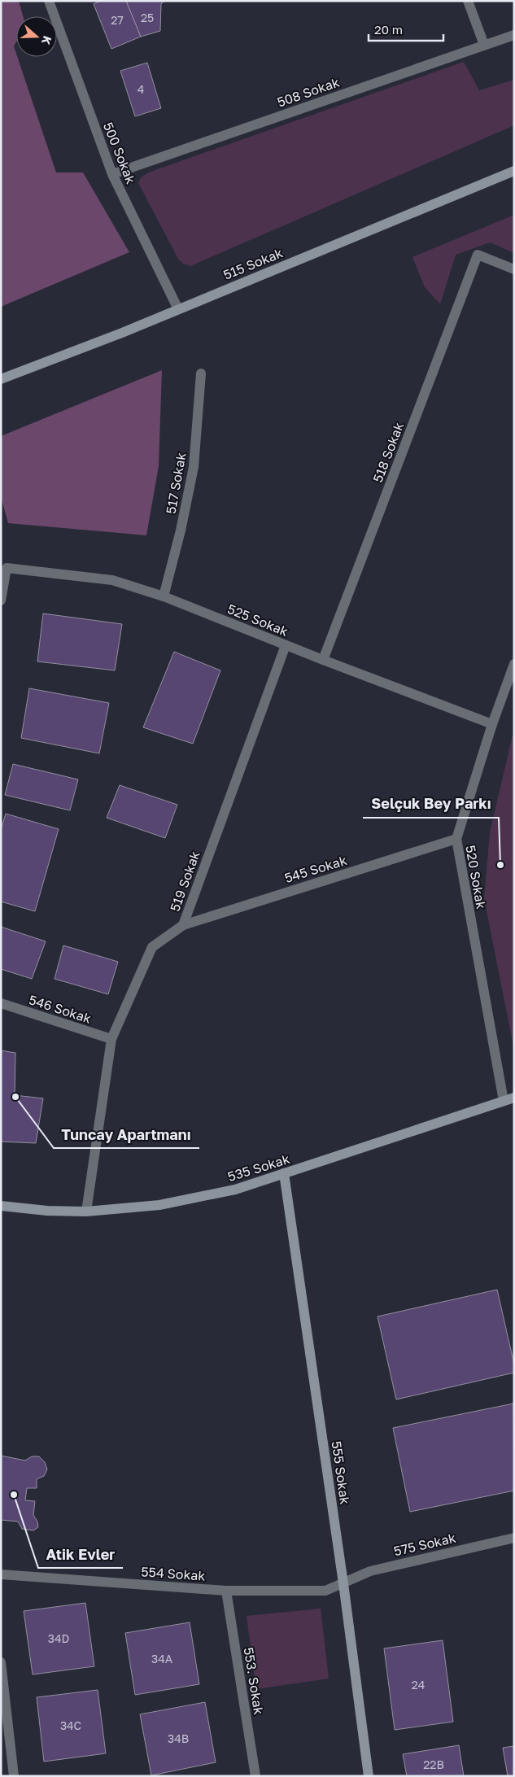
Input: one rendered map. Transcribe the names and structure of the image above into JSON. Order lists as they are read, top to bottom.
{
  "streets": {
    "street": [
      "508 Sokak",
      "500 Sokak",
      "515 Sokak",
      "518 Sokak",
      "517 Sokak",
      "525 Sokak",
      "545 Sokak",
      "520 Sokak",
      "519 Sokak",
      "546 Sokak",
      "535 Sokak",
      "555 Sokak",
      "575 Sokak",
      "554 Sokak",
      "553. Sokak"
    ]
  },
  "crossings": [
    ["508 Sokak", "500 Sokak"],
    ["500 Sokak", "515 Sokak"],
    ["518 Sokak", "525 Sokak"],
    ["517 Sokak", "525 Sokak"],
    ["525 Sokak", "520 Sokak"],
    ["525 Sokak", "519 Sokak"],
    ["545 Sokak", "520 Sokak"],
    ["545 Sokak", "519 Sokak"],
    ["520 Sokak", "535 Sokak"],
    ["519 Sokak", "546 Sokak"],
    ["519 Sokak", "535 Sokak"],
    ["535 Sokak", "555 Sokak"],
    ["555 Sokak", "575 Sokak"],
    ["555 Sokak", "554 Sokak"],
    ["575 Sokak", "554 Sokak"],
    ["554 Sokak", "553. Sokak"]
  ],
  "places": ["Selçuk Bey Parkı", "Tuncay Apartmanı", "Atik Evler"],
  "house_numbers": [
    "25",
    "27",
    "4",
    "34D",
    "34A",
    "24",
    "34C",
    "34B",
    "22B"
  ],
  "scale_bar": "20 m",
  "north": "right"
}
